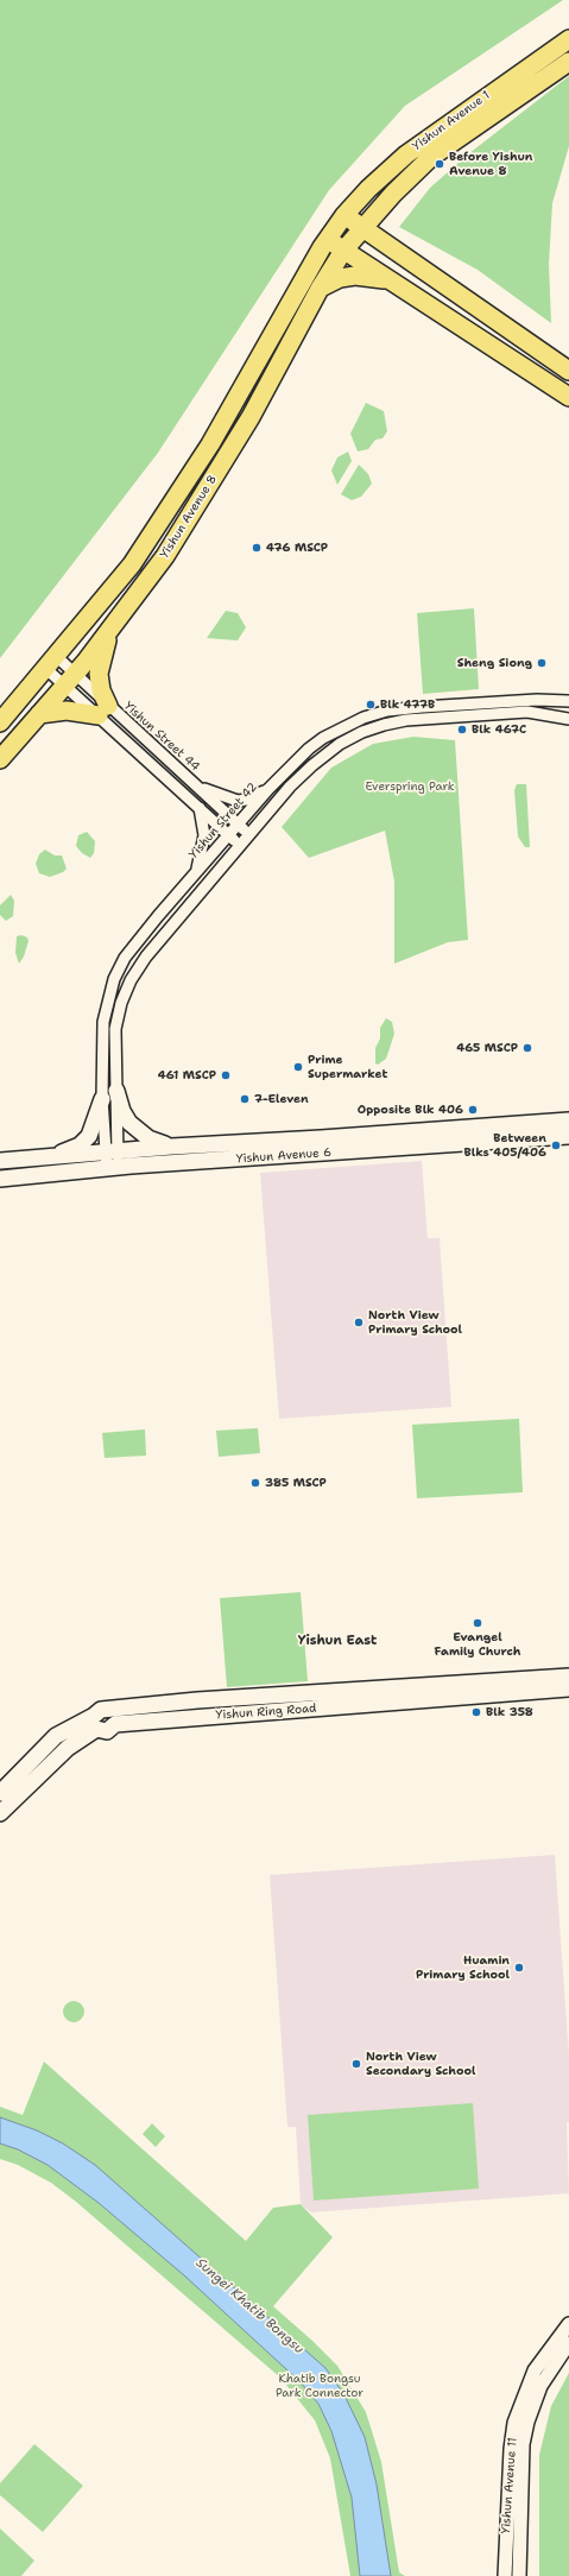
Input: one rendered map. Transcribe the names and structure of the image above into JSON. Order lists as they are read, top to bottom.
{
  "streets": {
    "main road": [
      "Yishun Avenue 1",
      "Yishun Avenue 8",
      "Yishun Avenue 6",
      "Yishun Ring Road"
    ],
    "street": ["Yishun Street 44", "Yishun Street 42", "Yishun Avenue 11"]
  },
  "crossings": [
    ["Yishun Avenue 1", "Yishun Avenue 8"],
    ["Yishun Avenue 8", "Yishun Street 44"],
    ["Yishun Street 44", "Yishun Street 42"],
    ["Yishun Street 42", "Yishun Avenue 6"]
  ],
  "districts": ["Yishun East"],
  "water": ["Sungei Khatib Bongsu"],
  "parks": ["Everspring Park", "Khatib Bongsu Park Connector"],
  "places": [
    "Before Yishun Avenue 8",
    "476 MSCP",
    "Sheng Siong",
    "Blk 477B",
    "Blk 467C",
    "465 MSCP",
    "Prime Supermarket",
    "461 MSCP",
    "7-Eleven",
    "Opposite Blk 406",
    "Between Blks 405/406",
    "North View Primary School",
    "385 MSCP",
    "Evangel Family Church",
    "Blk 358",
    "Huamin Primary School",
    "North View Secondary School"
  ]
}
